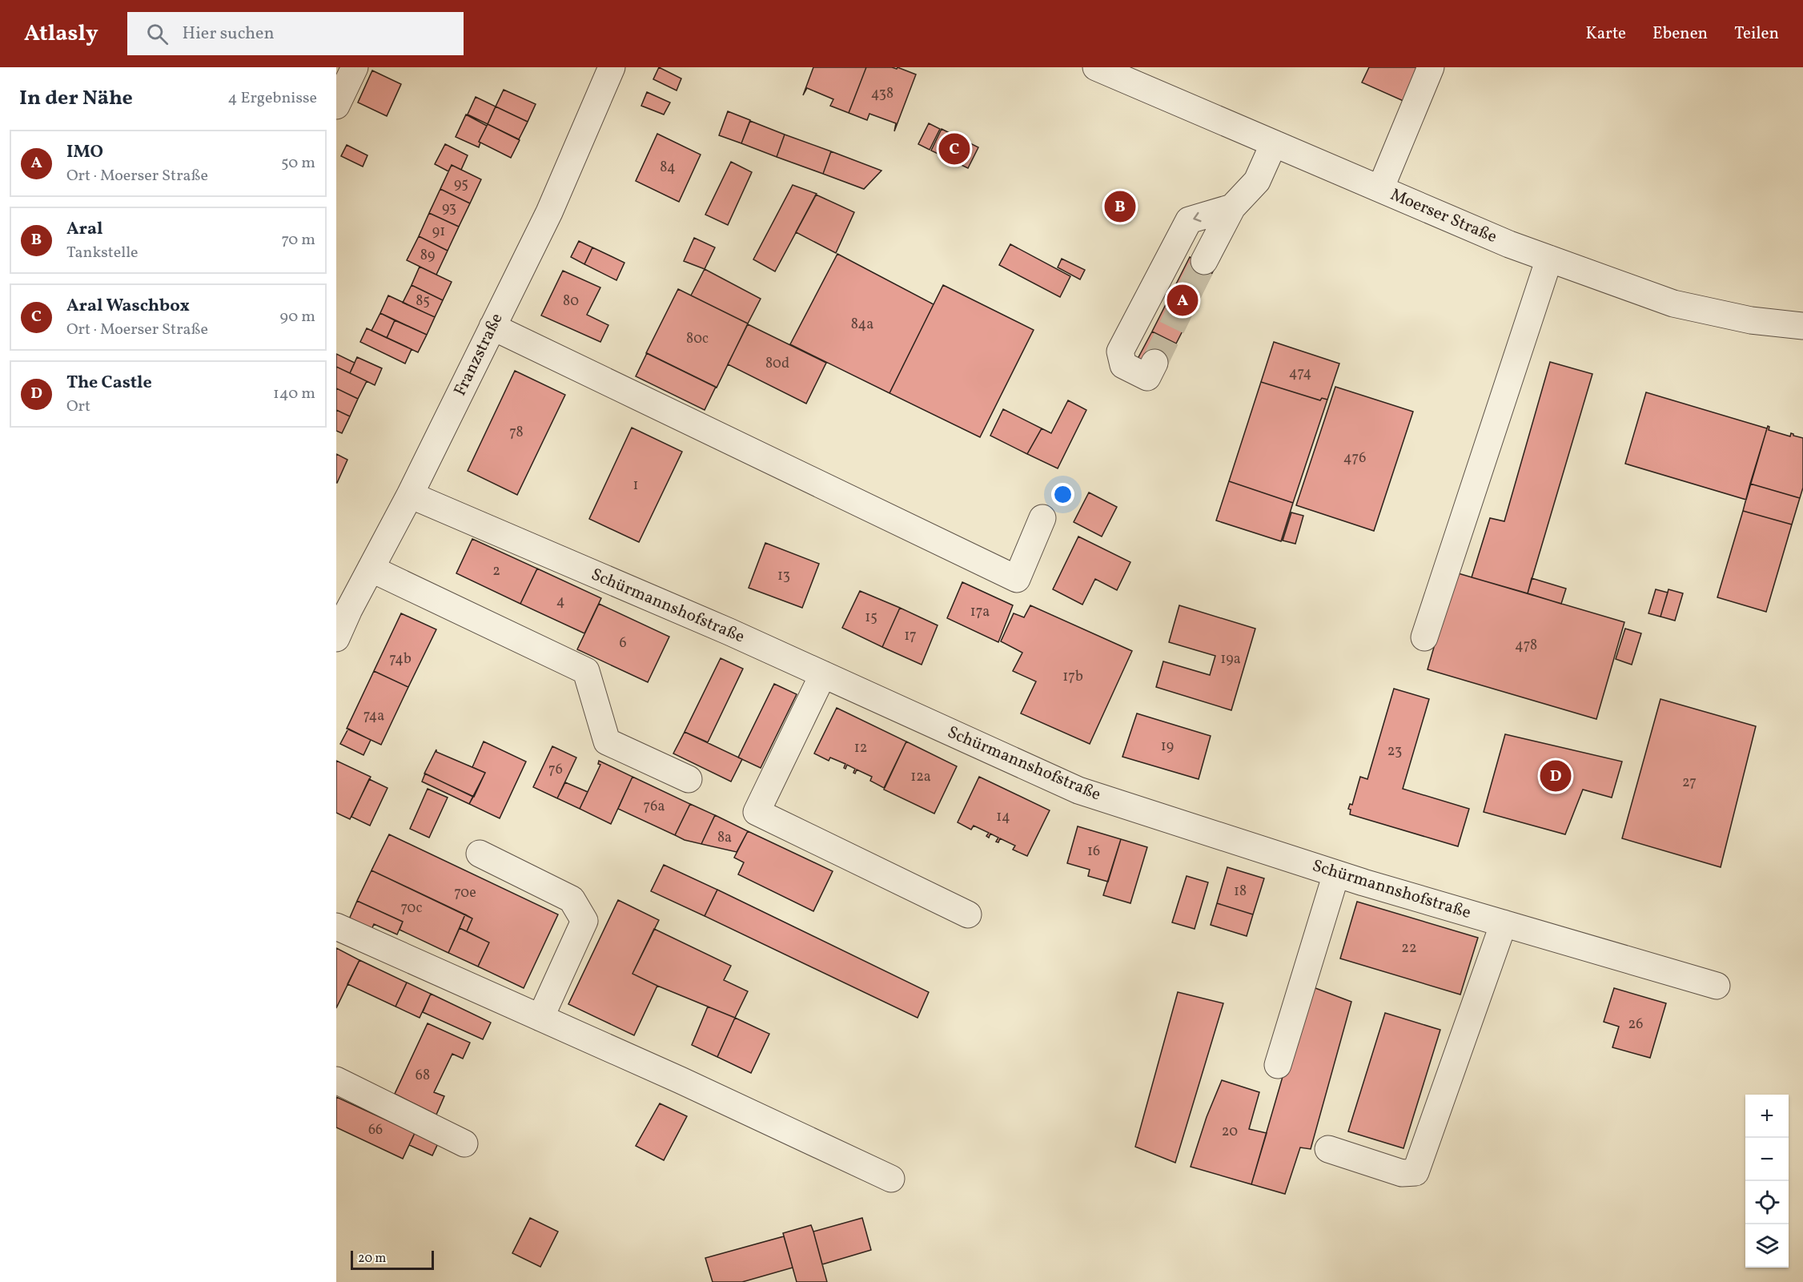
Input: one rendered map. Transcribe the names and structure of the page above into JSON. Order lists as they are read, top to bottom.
{
  "streets": {
    "street": ["Moerser Straße", "Franzstraße", "Schürmannshofstraße"]
  },
  "crossings": [
    ["Franzstraße", "Schürmannshofstraße"]
  ],
  "house_numbers": [
    "438",
    "84",
    "95",
    "93",
    "91",
    "89",
    "85",
    "80",
    "84a",
    "80c",
    "80d",
    "474",
    "78",
    "476",
    "1",
    "2",
    "13",
    "4",
    "17a",
    "15",
    "17",
    "6",
    "478",
    "74b",
    "19a",
    "17b",
    "74a",
    "19",
    "12",
    "23",
    "76",
    "12a",
    "27",
    "76a",
    "14",
    "8a",
    "16",
    "18",
    "70e",
    "70c",
    "22",
    "26",
    "68",
    "66",
    "20"
  ],
  "scale_bar": "20 m",
  "page": {
    "header": "Atlasly",
    "search": "Hier suchen",
    "nav": ["Karte", "Ebenen", "Teilen"],
    "heading": ["In der Nähe", "4 Ergebnisse"],
    "list": [
      {
        "mark": "A",
        "name": "IMO",
        "note": "Ort · Moerser Straße",
        "value": "50 m"
      },
      {
        "mark": "B",
        "name": "Aral",
        "note": "Tankstelle",
        "value": "70 m"
      },
      {
        "mark": "C",
        "name": "Aral Waschbox",
        "note": "Ort · Moerser Straße",
        "value": "90 m"
      },
      {
        "mark": "D",
        "name": "The Castle",
        "note": "Ort",
        "value": "140 m"
      }
    ],
    "pins": [
      "C",
      "B",
      "A",
      "D"
    ],
    "map_buttons": ["+", "−"],
    "scale": "20 m"
  }
}
